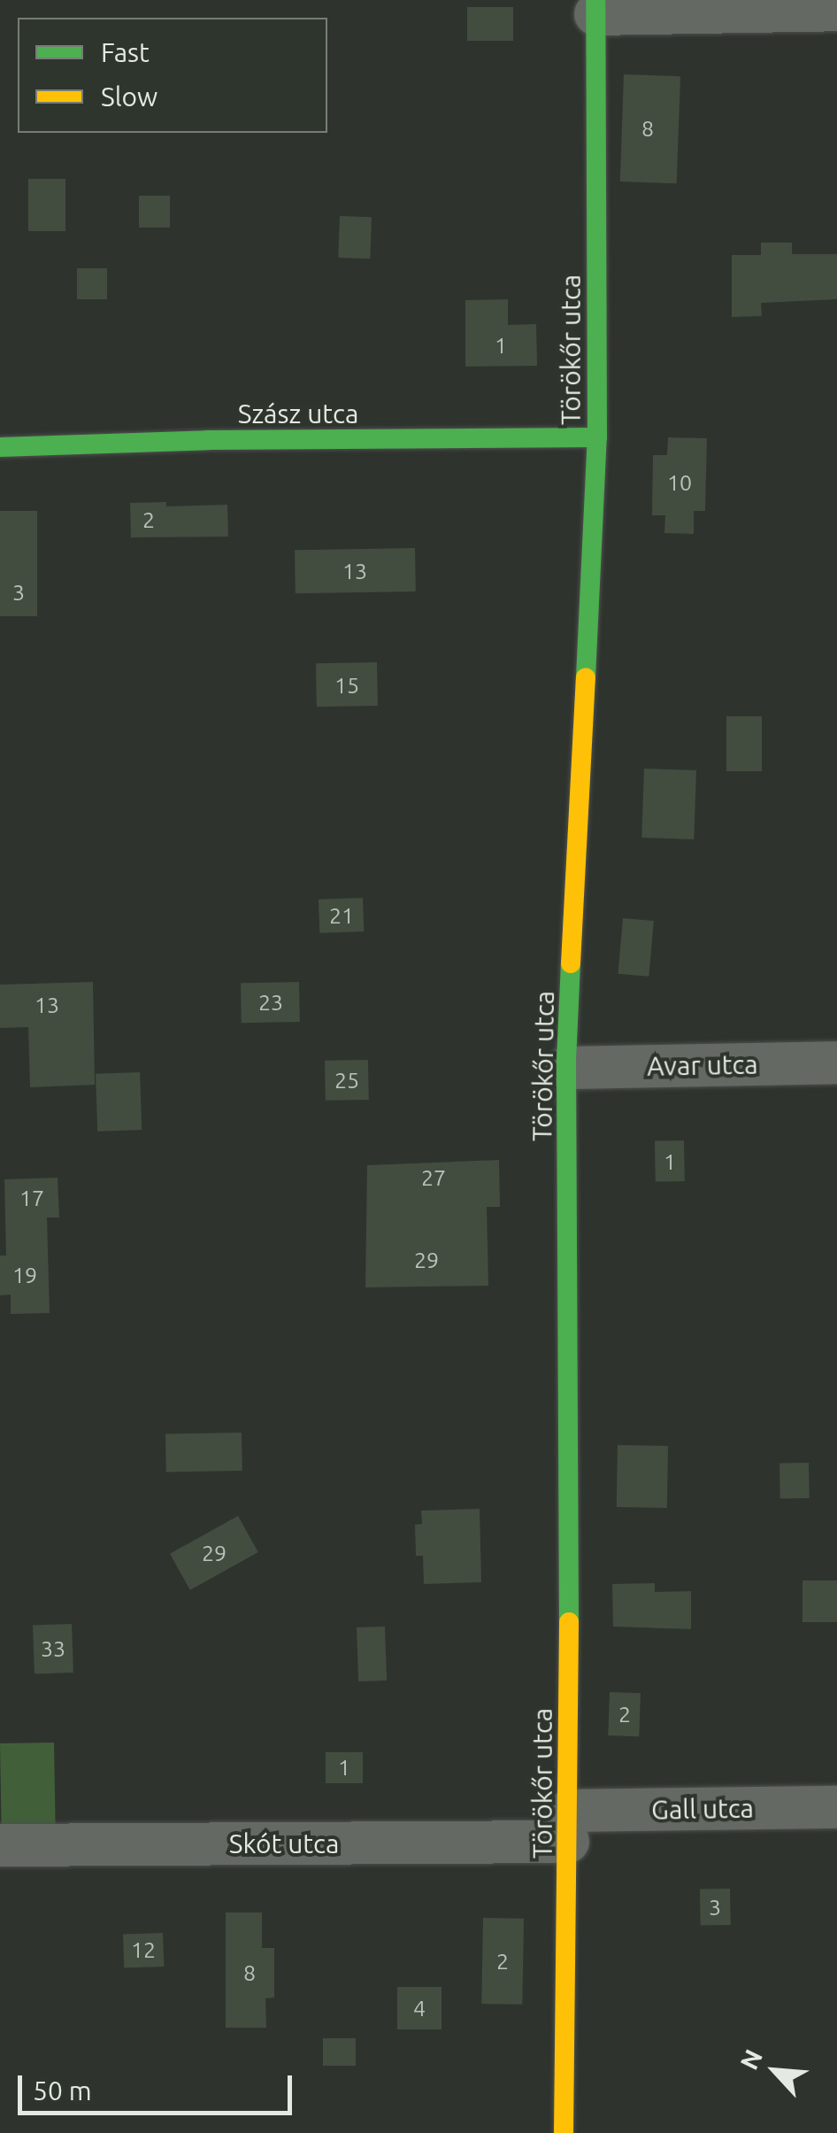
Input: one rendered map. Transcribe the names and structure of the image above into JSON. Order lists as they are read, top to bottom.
{
  "streets": {
    "street": [
      "Törökőr utca",
      "Szász utca",
      "Avar utca",
      "Gall utca",
      "Skót utca"
    ]
  },
  "crossings": [
    ["Törökőr utca", "Szász utca"],
    ["Törökőr utca", "Avar utca"],
    ["Törökőr utca", "Gall utca"],
    ["Törökőr utca", "Skót utca"],
    ["Gall utca", "Skót utca"]
  ],
  "house_numbers": [
    "8",
    "1",
    "10",
    "2",
    "13",
    "3",
    "15",
    "21",
    "23",
    "13",
    "25",
    "1",
    "27",
    "17",
    "29",
    "19",
    "29",
    "33",
    "2",
    "1",
    "3",
    "12",
    "2",
    "8",
    "4"
  ],
  "legend": ["Fast", "Slow"],
  "scale_bar": "50 m",
  "north": "top left"
}
